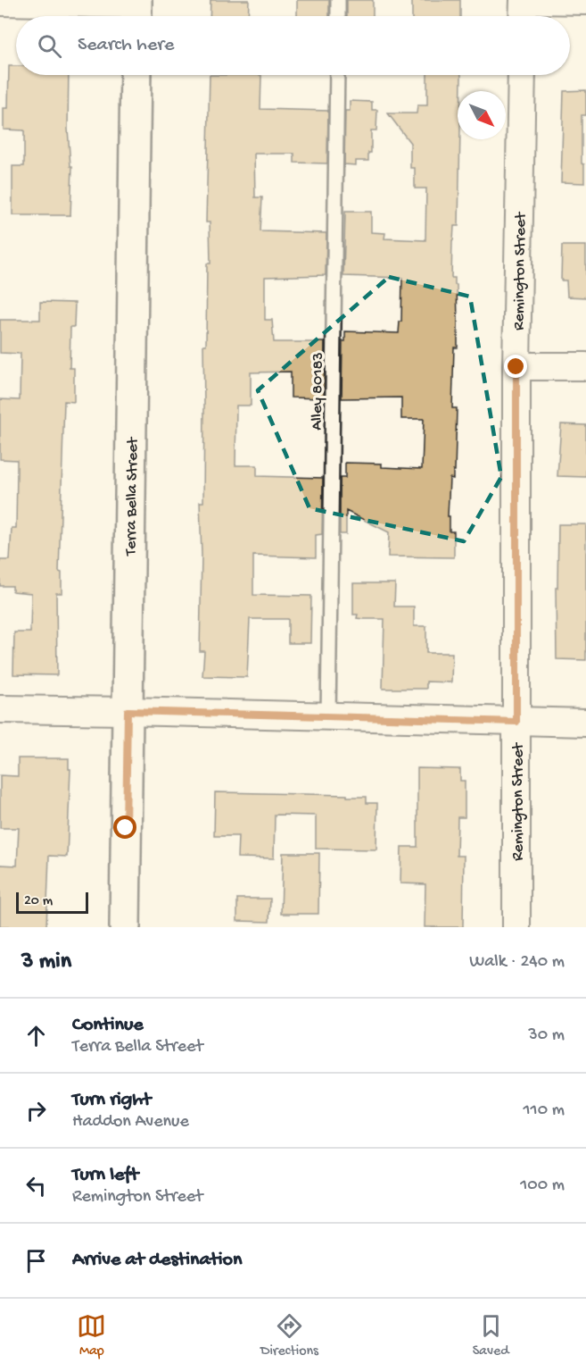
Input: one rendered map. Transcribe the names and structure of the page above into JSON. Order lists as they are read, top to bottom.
{
  "streets": {
    "main road": ["Terra Bella Street"],
    "street": ["Remington Street"],
    "lane": ["Alley 80183"]
  },
  "scale_bar": "20 m",
  "north": "bottom right",
  "page": {
    "search": "Search here",
    "scale": "20 m",
    "heading": ["3 min", "Walk · 240 m"],
    "list": [
      ["Continue", "Terra Bella Street", "30 m"],
      ["Turn right", "Haddon Avenue", "110 m"],
      ["Turn left", "Remington Street", "100 m"],
      "Arrive at destination"
    ],
    "nav": ["Map", "Directions", "Saved"]
  }
}
